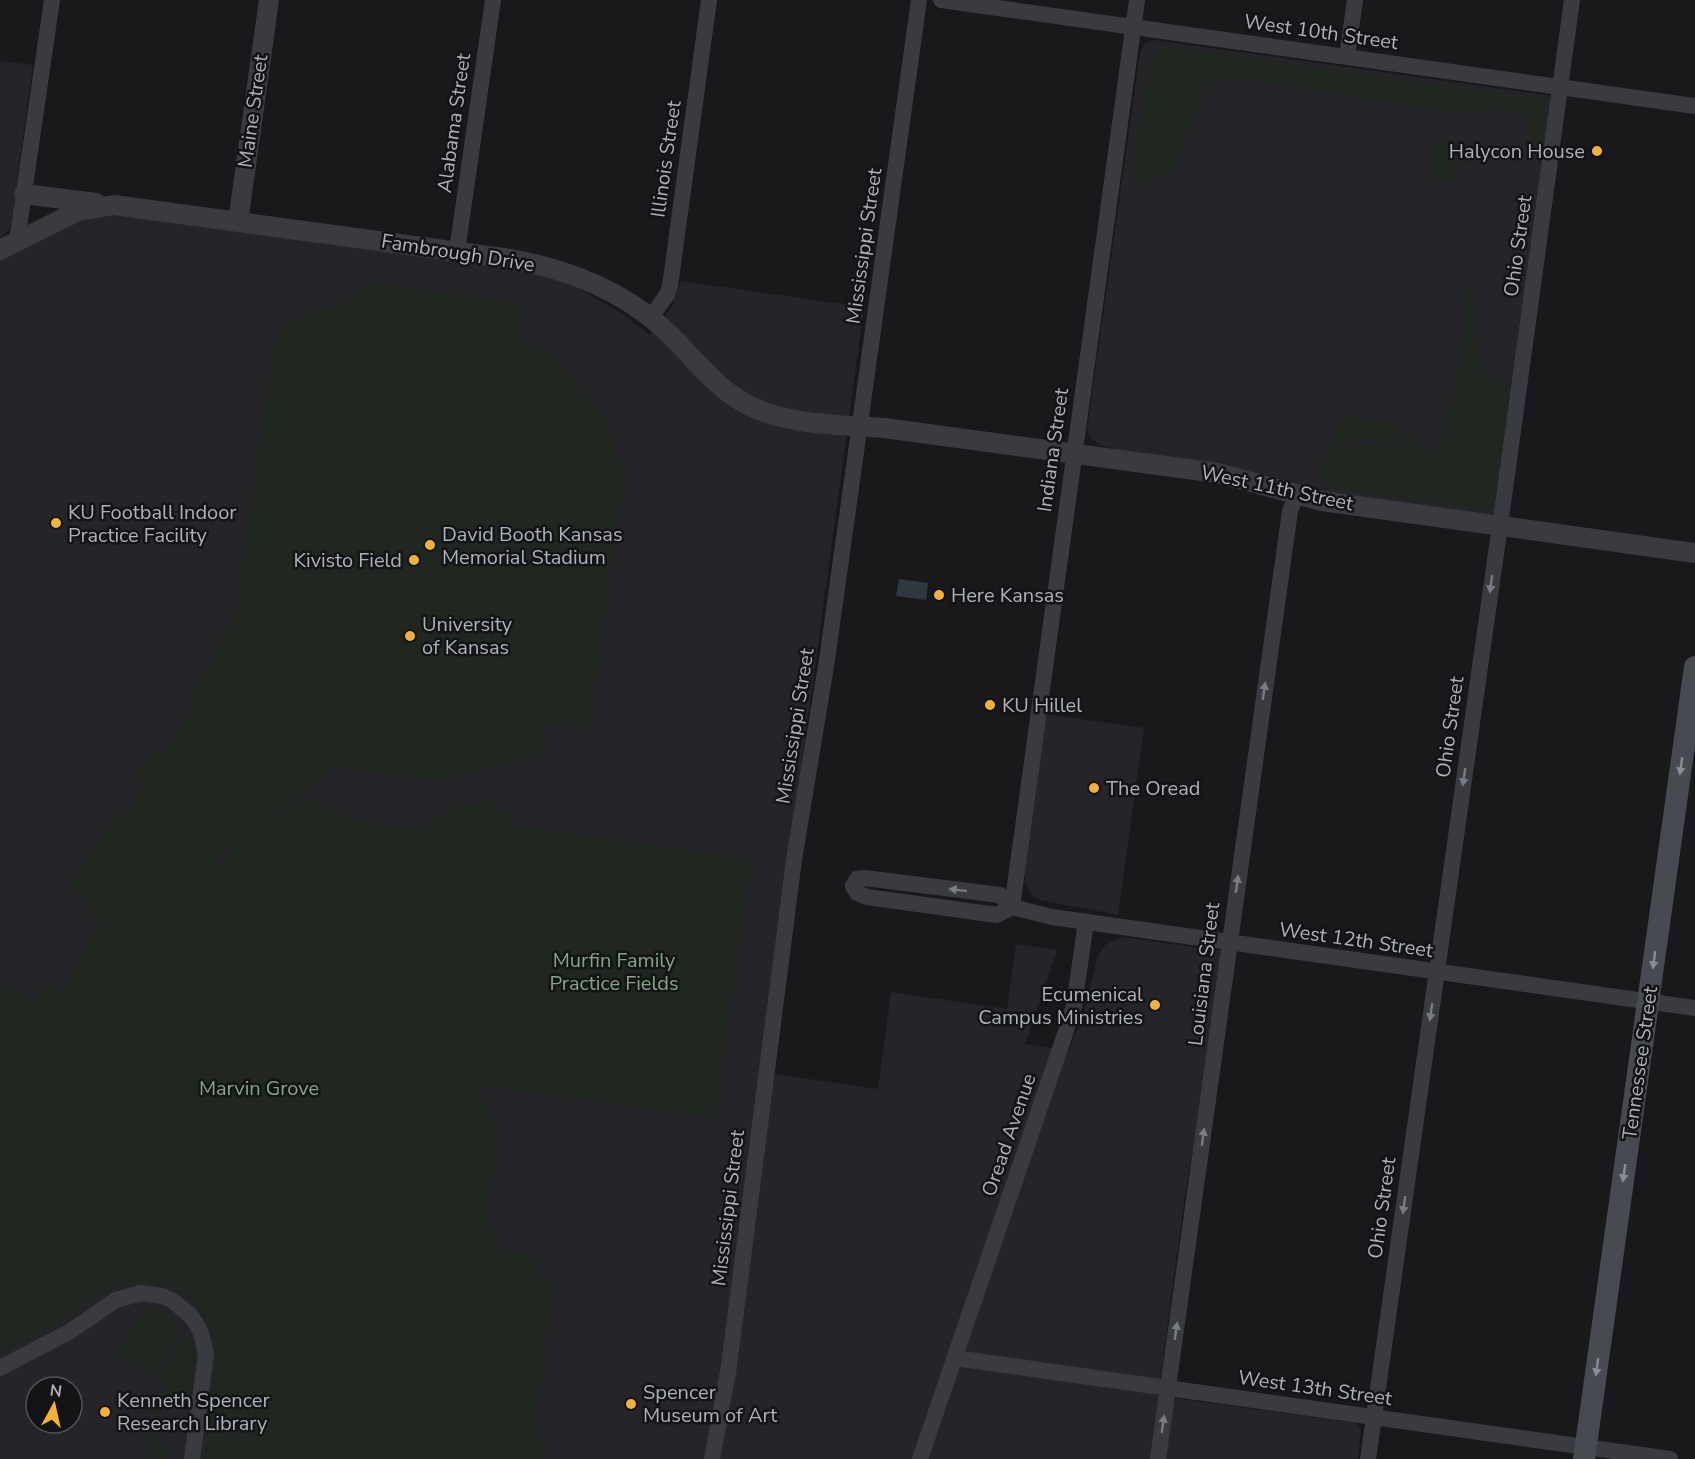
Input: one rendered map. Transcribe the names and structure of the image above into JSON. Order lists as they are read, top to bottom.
{
  "streets": {
    "main road": ["Tennessee Street"],
    "street": [
      "West 10th Street",
      "Maine Street",
      "Alabama Street",
      "Illinois Street",
      "Mississippi Street",
      "Ohio Street",
      "Fambrough Drive",
      "Indiana Street",
      "West 11th Street",
      "West 12th Street",
      "Louisiana Street",
      "Oread Avenue",
      "West 13th Street"
    ]
  },
  "crossings": [
    ["West 10th Street", "Ohio Street"],
    ["West 10th Street", "Indiana Street"],
    ["Maine Street", "Fambrough Drive"],
    ["Alabama Street", "Fambrough Drive"],
    ["Illinois Street", "Fambrough Drive"],
    ["Mississippi Street", "Fambrough Drive"],
    ["Mississippi Street", "West 11th Street"],
    ["Ohio Street", "West 11th Street"],
    ["Ohio Street", "West 12th Street"],
    ["Ohio Street", "West 13th Street"],
    ["Fambrough Drive", "West 11th Street"],
    ["Indiana Street", "West 11th Street"],
    ["Indiana Street", "West 12th Street"],
    ["West 11th Street", "Louisiana Street"],
    ["West 12th Street", "Louisiana Street"],
    ["West 12th Street", "Tennessee Street"],
    ["West 12th Street", "Oread Avenue"],
    ["Louisiana Street", "West 13th Street"],
    ["Tennessee Street", "West 13th Street"],
    ["Oread Avenue", "West 13th Street"]
  ],
  "one_way": ["Ohio Street", "Louisiana Street", "Tennessee Street"],
  "parks": ["Murfin Family Practice Fields", "Marvin Grove"],
  "places": [
    "Halycon House",
    "KU Football Indoor Practice Facility",
    "David Booth Kansas Memorial Stadium",
    "Kivisto Field",
    "Here Kansas",
    "University of Kansas",
    "KU Hillel",
    "The Oread",
    "Ecumenical Campus Ministries",
    "Spencer Museum of Art",
    "Kenneth Spencer Research Library"
  ],
  "north": "top"
}
